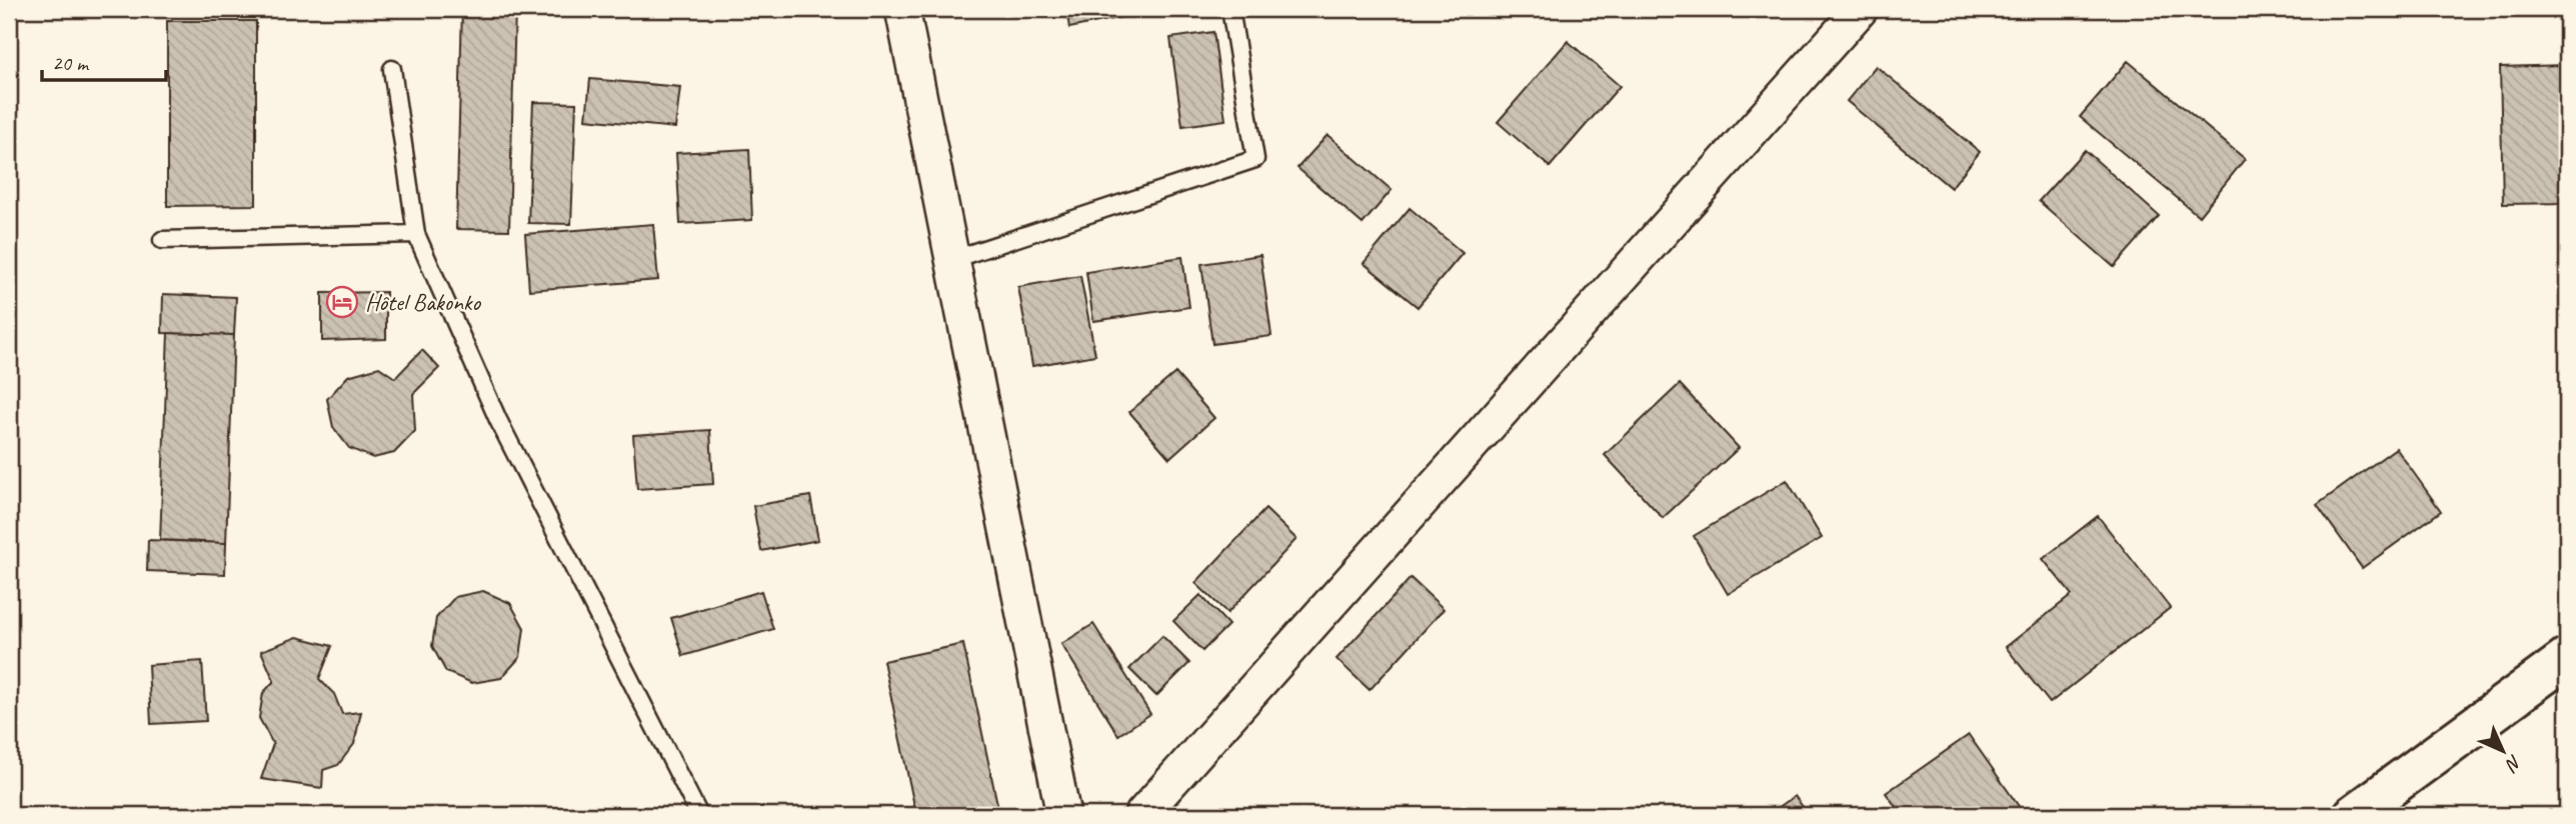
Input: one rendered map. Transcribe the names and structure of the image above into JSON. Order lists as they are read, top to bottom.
{
  "places": {
    "hotel": ["Hôtel Bakonko"]
  },
  "scale_bar": "20 m",
  "north": "bottom right"
}
